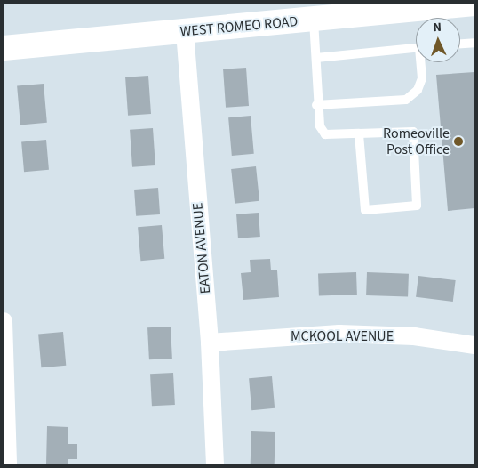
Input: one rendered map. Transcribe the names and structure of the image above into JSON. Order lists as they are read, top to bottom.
{
  "streets": {
    "main road": ["WEST ROMEO ROAD"],
    "street": ["EATON AVENUE", "MCKOOL AVENUE"]
  },
  "crossings": [
    ["WEST ROMEO ROAD", "EATON AVENUE"],
    ["EATON AVENUE", "MCKOOL AVENUE"]
  ],
  "places": ["Romeoville Post Office"],
  "north": "top"
}
